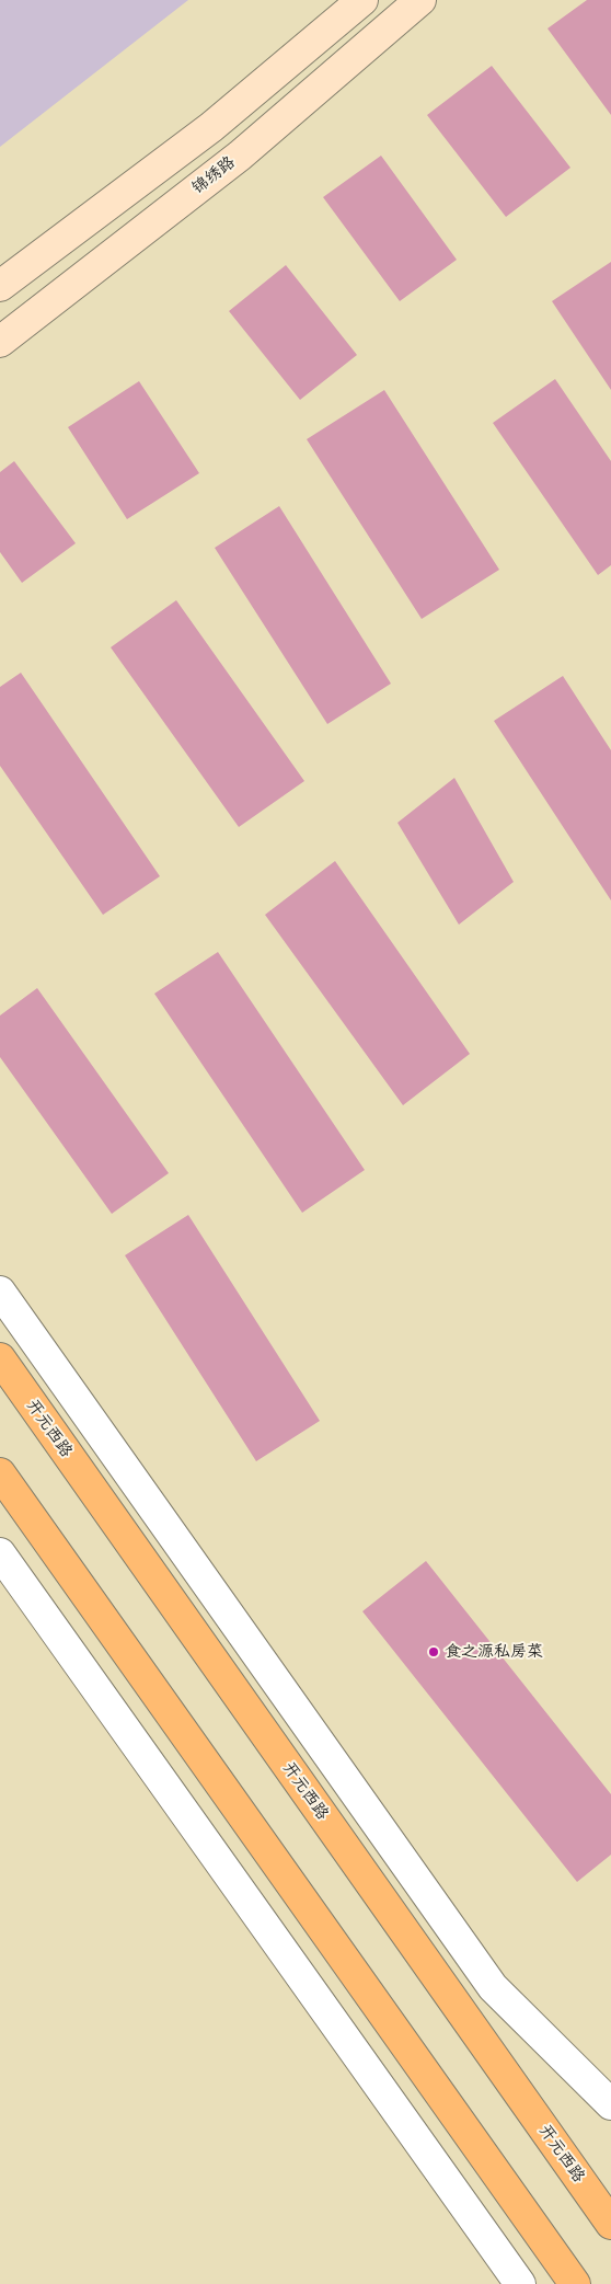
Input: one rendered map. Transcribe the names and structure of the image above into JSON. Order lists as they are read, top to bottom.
{
  "streets": {
    "main road": ["锦绣路", "开元西路"]
  },
  "places": ["食之源私房菜"]
}
